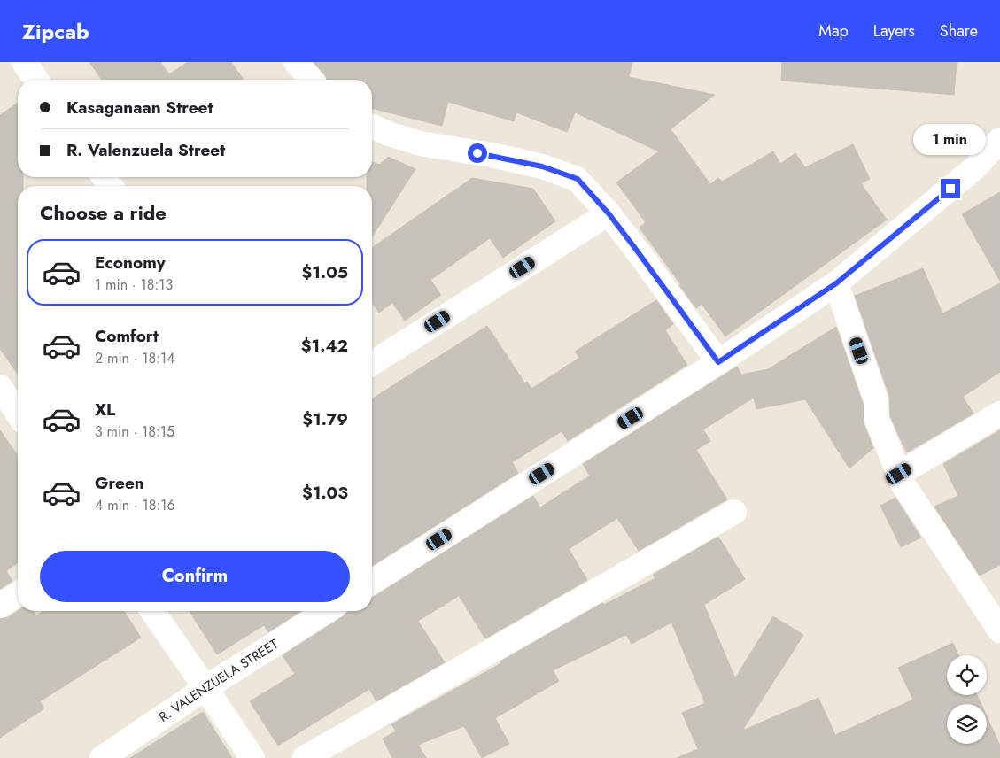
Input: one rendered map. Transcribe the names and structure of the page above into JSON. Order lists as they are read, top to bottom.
{
  "streets": {
    "street": ["R. VALENZUELA STREET"]
  },
  "page": {
    "header": "Zipcab",
    "nav": ["Map", "Layers", "Share"],
    "banner": ["Kasaganaan Street", "R. Valenzuela Street"],
    "bubble": "1 min",
    "heading": "Choose a ride",
    "list": [
      {
        "name": "Economy",
        "note": "1 min · 18:13",
        "value": "$1.05"
      },
      {
        "name": "Comfort",
        "note": "2 min · 18:14",
        "value": "$1.42"
      },
      {
        "name": "XL",
        "note": "3 min · 18:15",
        "value": "$1.79"
      },
      {
        "name": "Green",
        "note": "4 min · 18:16",
        "value": "$1.03"
      }
    ],
    "buttons": "Confirm"
  }
}
